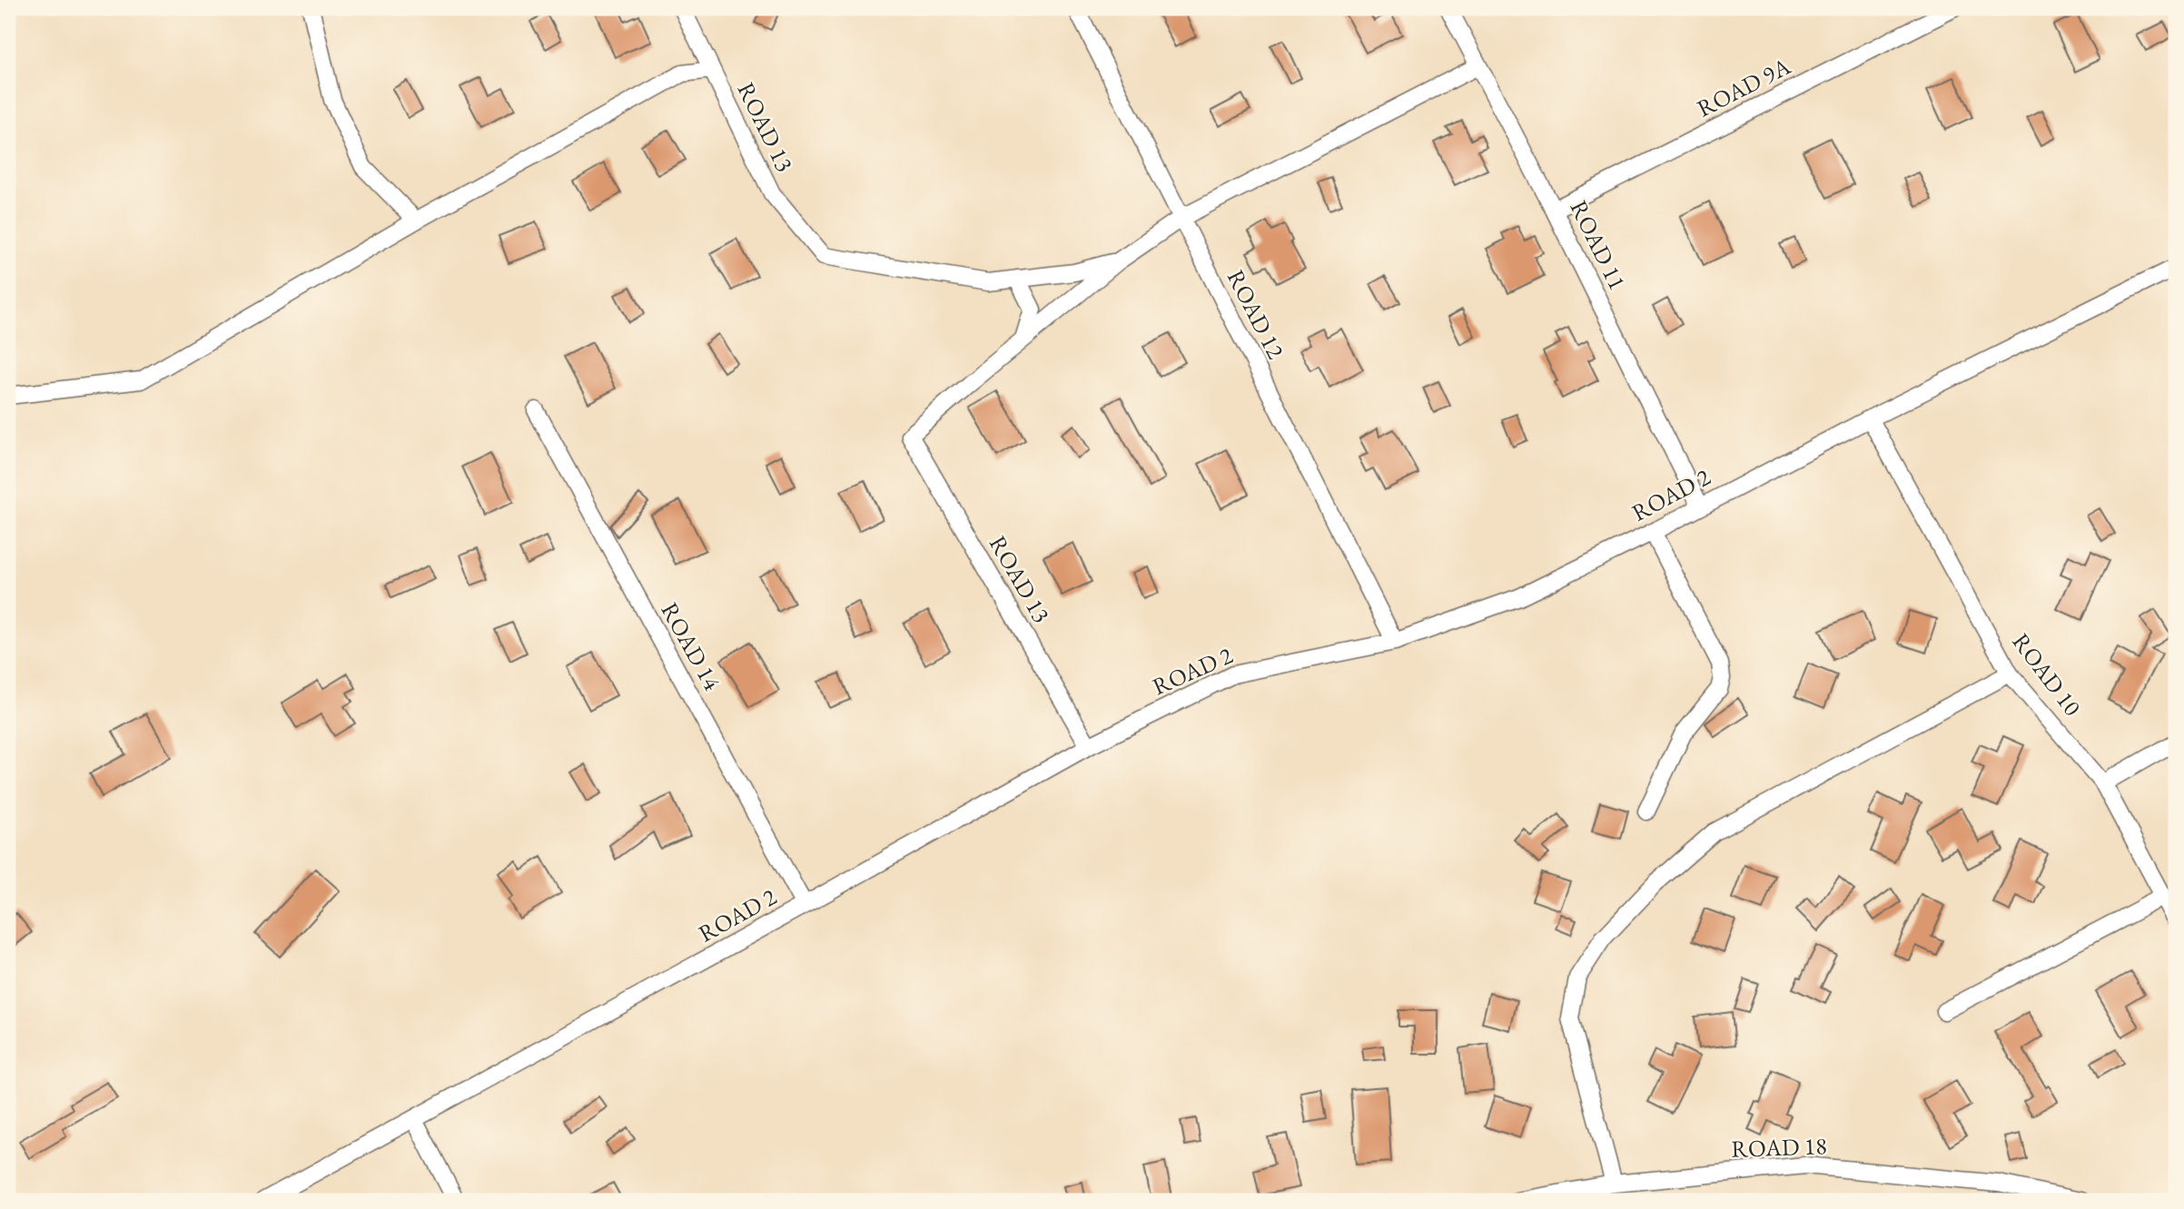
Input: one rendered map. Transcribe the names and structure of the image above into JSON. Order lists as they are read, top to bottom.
{
  "streets": {
    "street": [
      "ROAD 9A",
      "ROAD 13",
      "ROAD 11",
      "ROAD 12",
      "ROAD 2",
      "ROAD 14",
      "ROAD 10",
      "ROAD 18"
    ]
  },
  "crossings": [
    ["ROAD 9A", "ROAD 11"],
    ["ROAD 13", "ROAD 2"],
    ["ROAD 11", "ROAD 2"],
    ["ROAD 12", "ROAD 2"],
    ["ROAD 2", "ROAD 14"],
    ["ROAD 2", "ROAD 10"]
  ]
}
